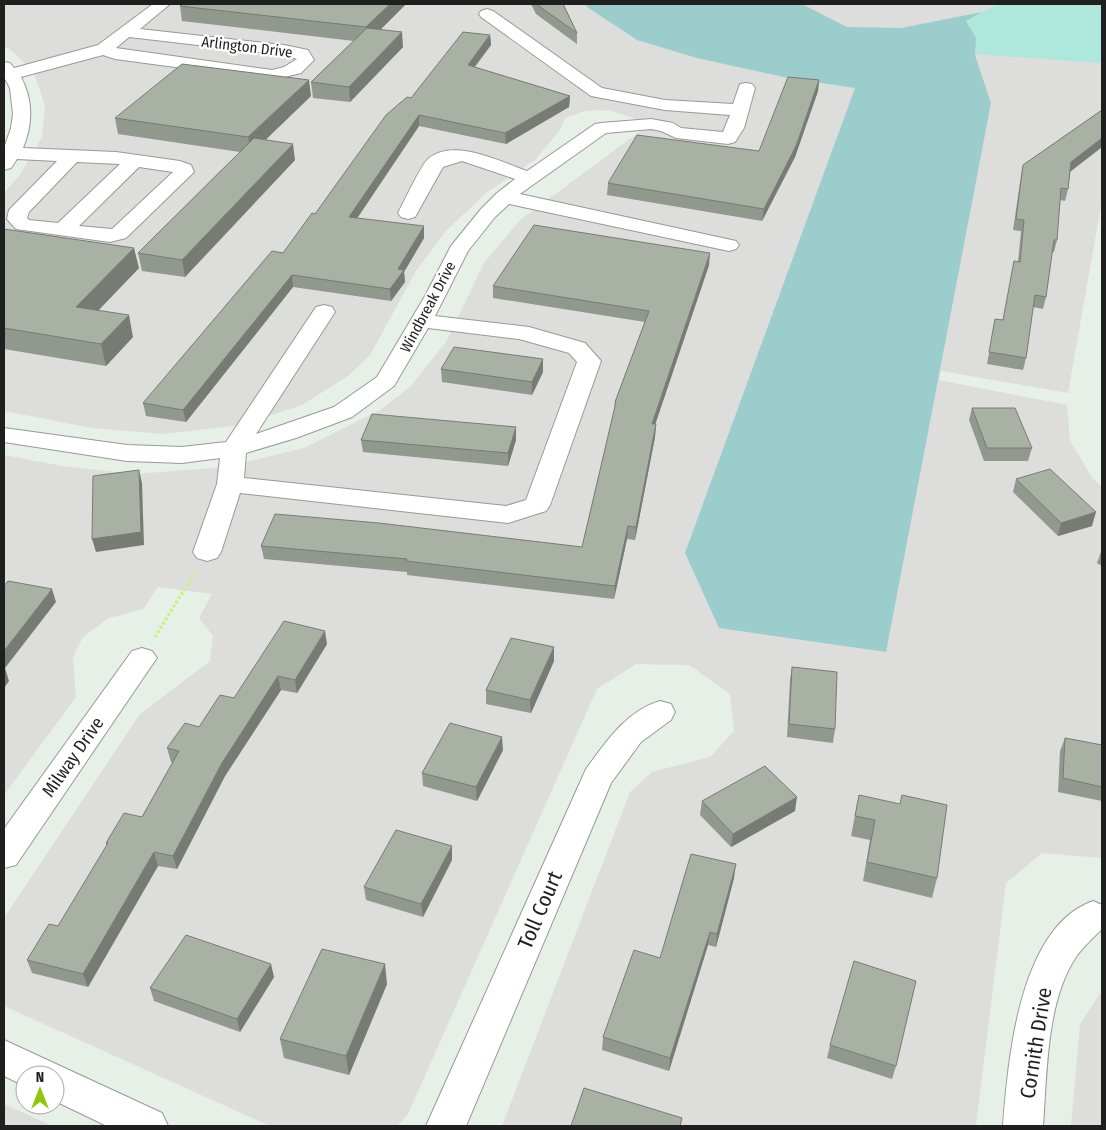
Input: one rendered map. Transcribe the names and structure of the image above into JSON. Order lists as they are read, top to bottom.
{
  "streets": {
    "street": [
      "Arlington Drive",
      "Windbreak Drive",
      "Milway Drive",
      "Toll Court",
      "Cornith Drive"
    ]
  },
  "north": "top"
}
